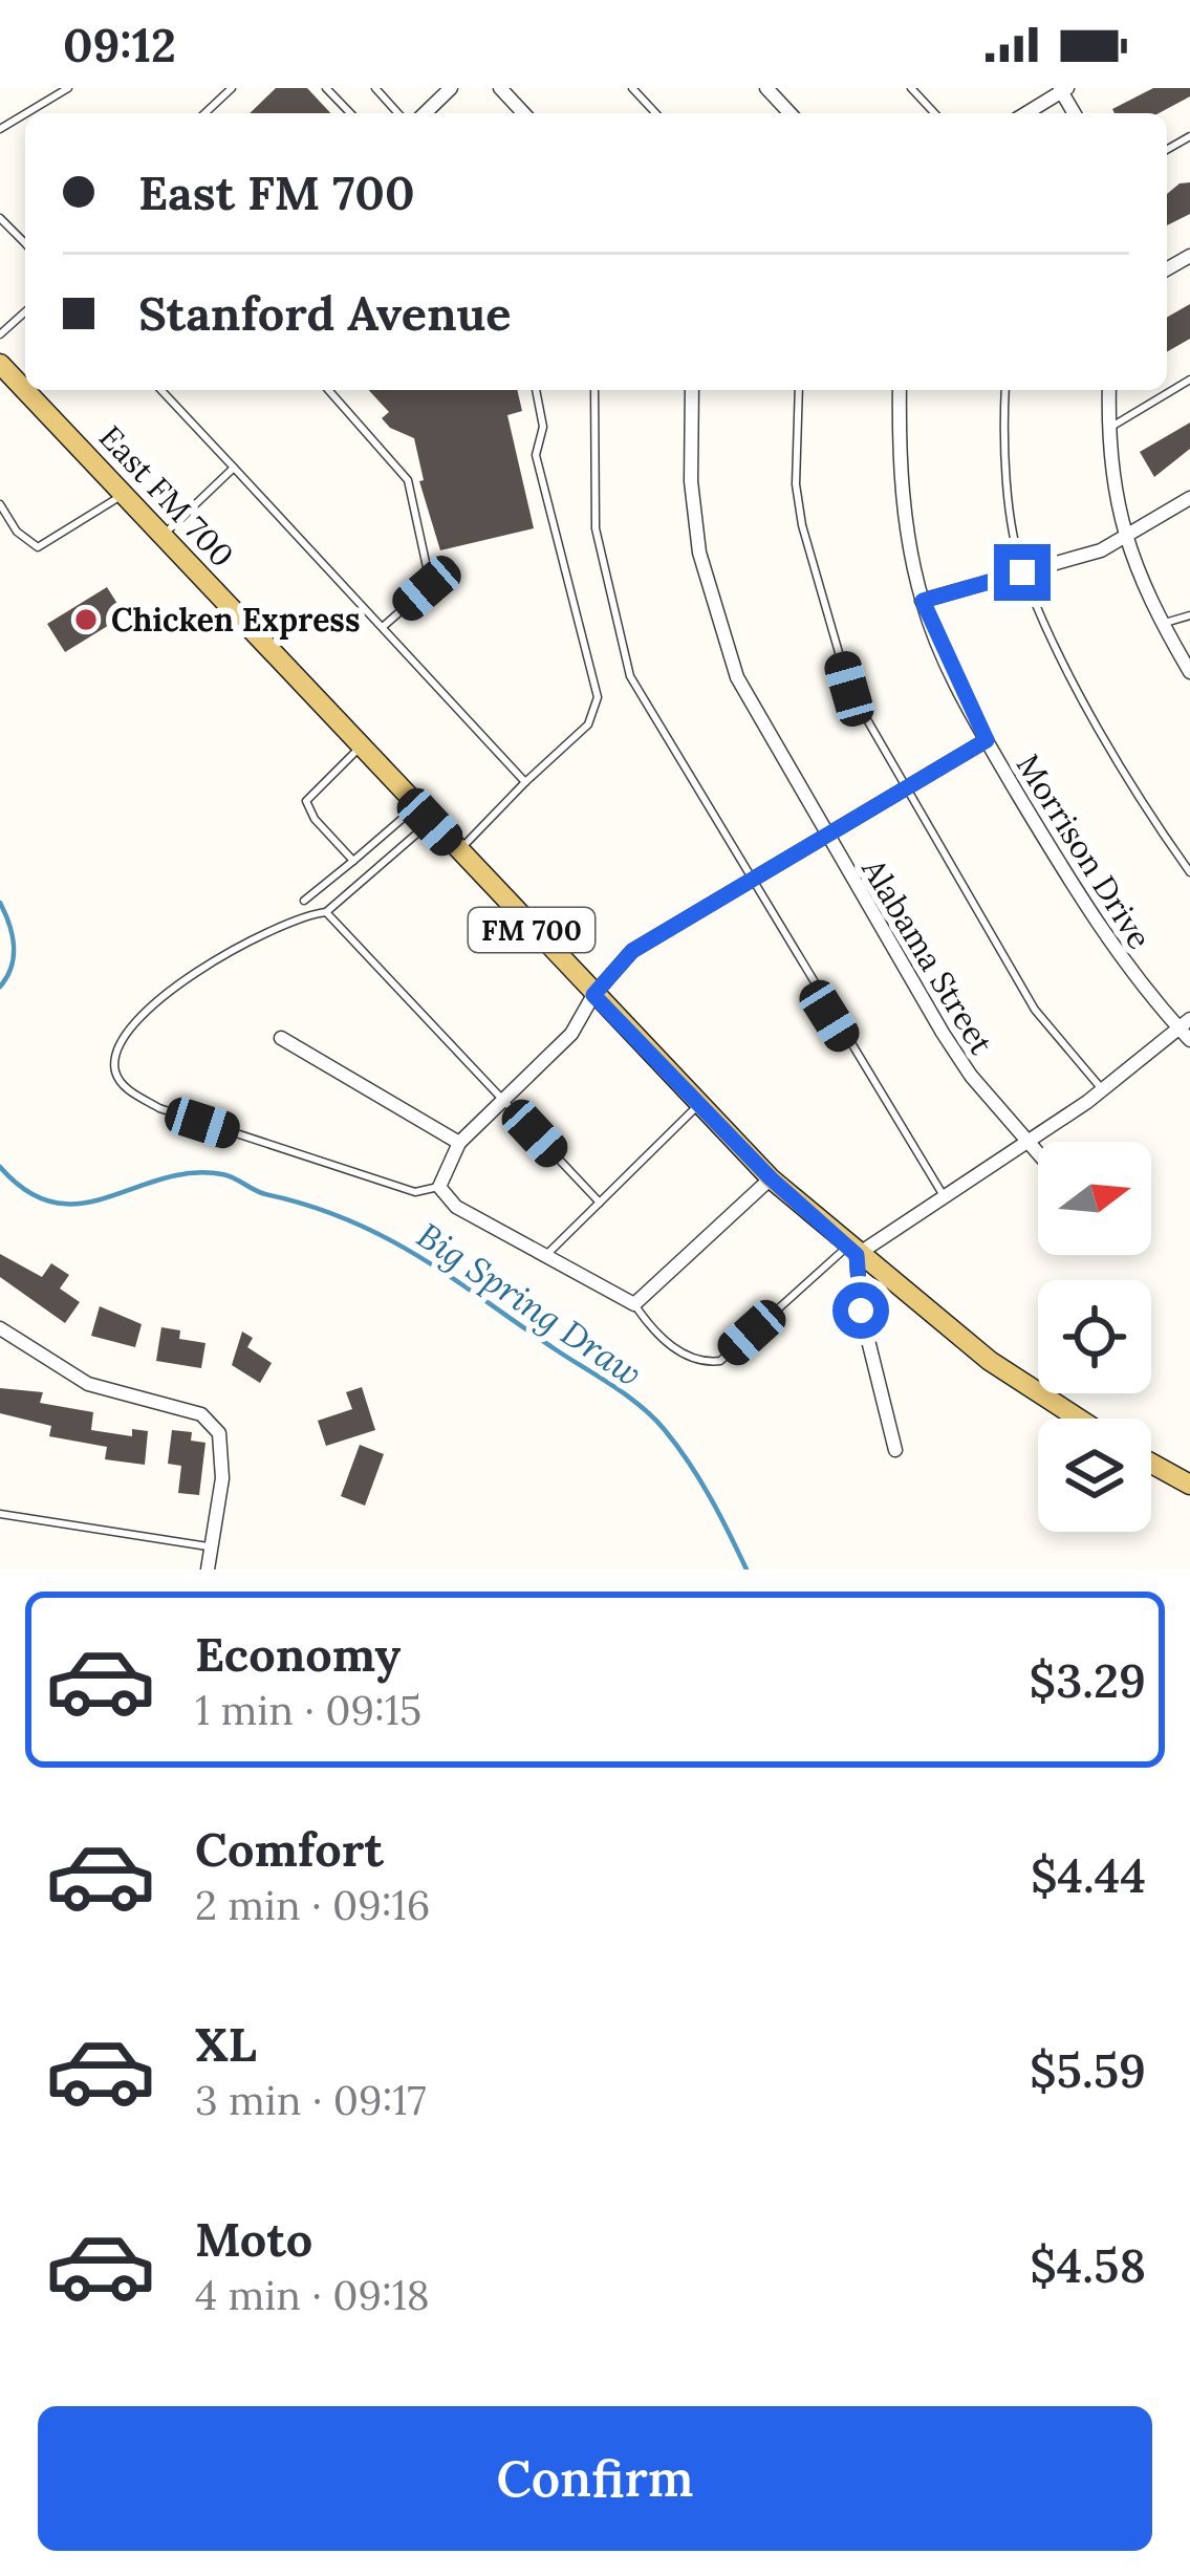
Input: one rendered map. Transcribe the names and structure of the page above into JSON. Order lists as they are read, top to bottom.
{
  "streets": {
    "main road": ["East FM 700", "FM 700"],
    "street": ["Morrison Drive", "Alabama Street"]
  },
  "water": ["Big Spring Draw"],
  "places": ["Chicken Express"],
  "north": "right",
  "page": {
    "status": "09:12",
    "banner": ["East FM 700", "Stanford Avenue"],
    "list": [
      {
        "name": "Economy",
        "note": "1 min · 09:15",
        "value": "$3.29"
      },
      {
        "name": "Comfort",
        "note": "2 min · 09:16",
        "value": "$4.44"
      },
      {
        "name": "XL",
        "note": "3 min · 09:17",
        "value": "$5.59"
      },
      {
        "name": "Moto",
        "note": "4 min · 09:18",
        "value": "$4.58"
      }
    ],
    "buttons": "Confirm"
  }
}
